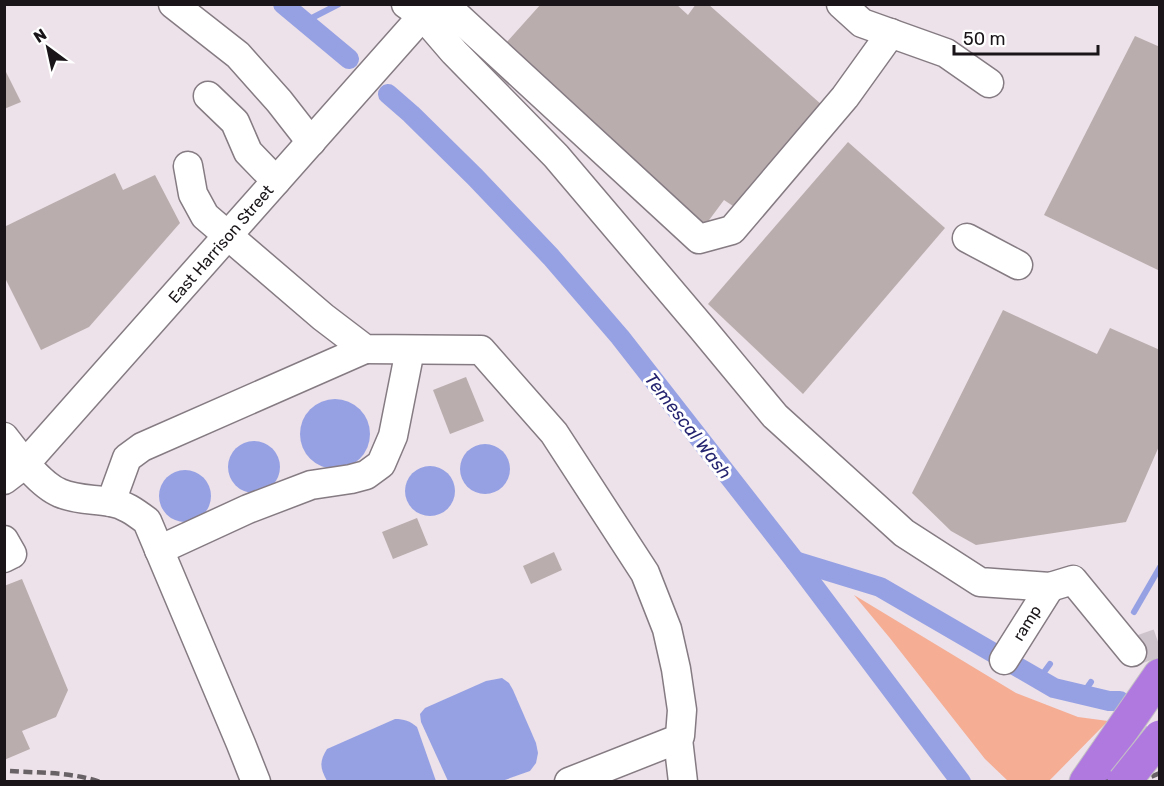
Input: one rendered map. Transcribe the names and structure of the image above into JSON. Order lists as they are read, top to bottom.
{
  "streets": {
    "street": ["East Harrison Street", "ramp"]
  },
  "water": ["Temescal Wash"],
  "scale_bar": "50 m",
  "north": "top left"
}
